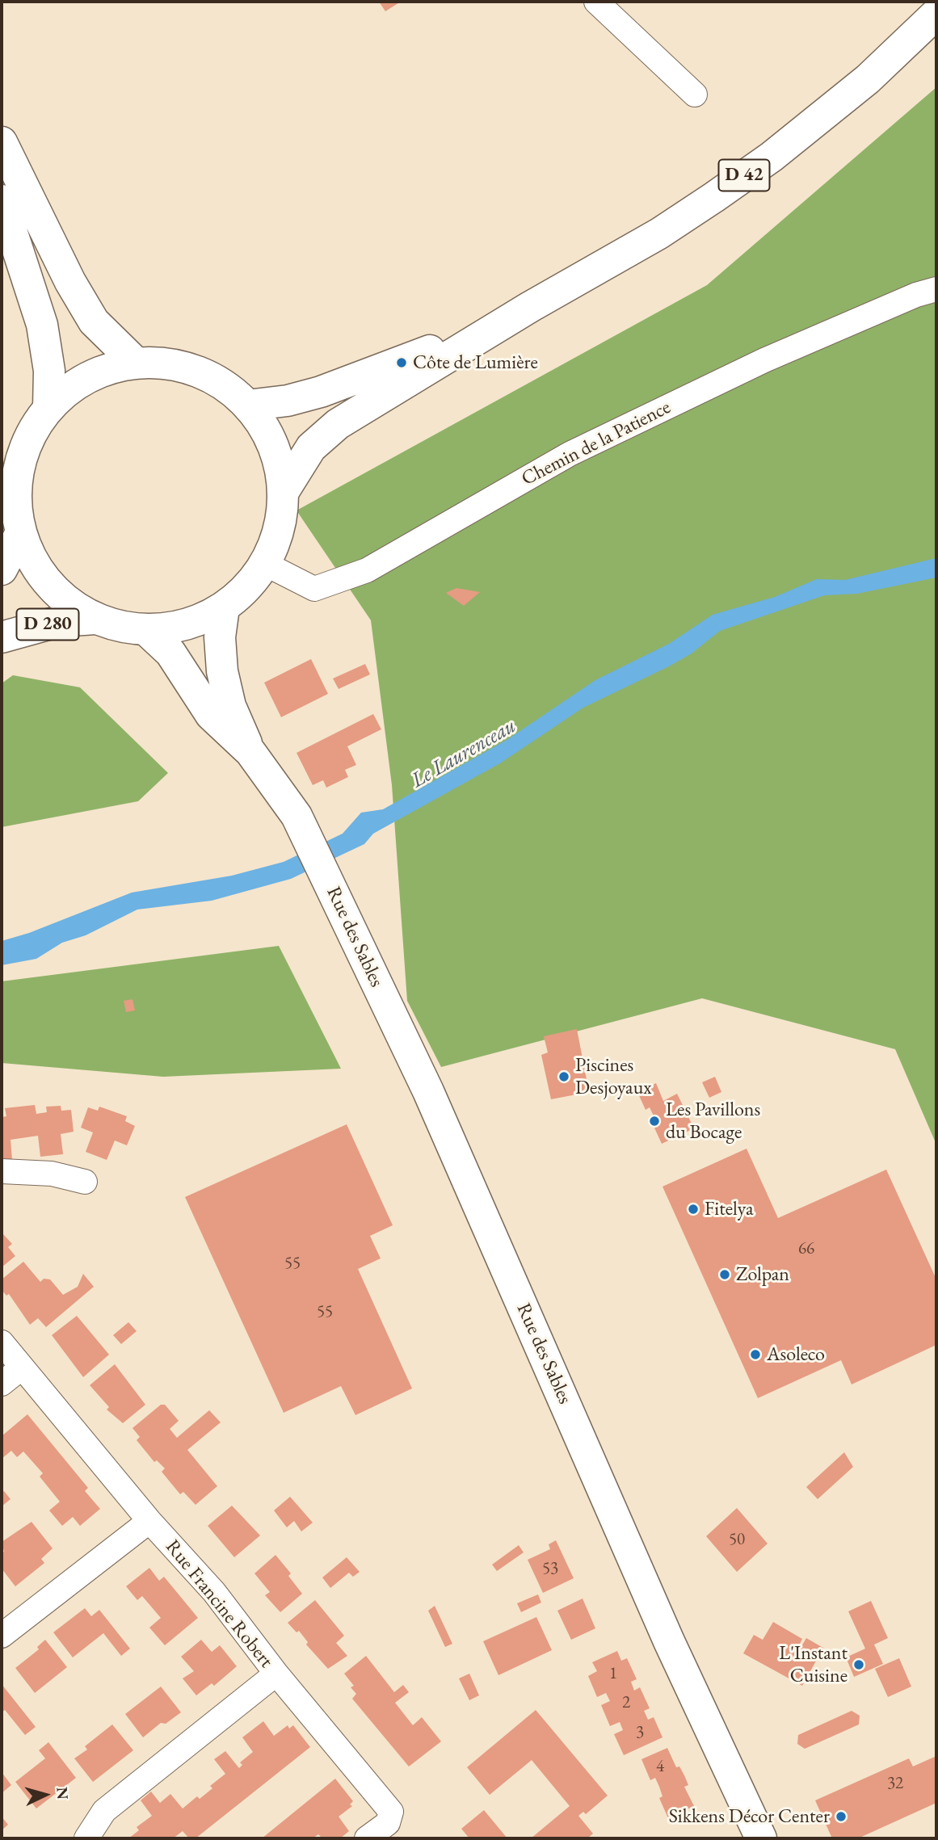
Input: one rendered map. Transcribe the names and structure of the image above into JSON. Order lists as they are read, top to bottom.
{
  "streets": {
    "main road": ["D 42", "D 280", "Rue des Sables"],
    "street": ["Chemin de la Patience", "Rue Francine Robert"]
  },
  "water": ["Le Laurenceau"],
  "places": [
    "Côte de Lumière",
    "Piscines Desjoyaux",
    "Les Pavillons du Bocage",
    "Fitelya",
    "Zolpan",
    "Asoleco",
    "L'Instant Cuisine",
    "Sikkens Décor Center"
  ],
  "house_numbers": [
    "66",
    "55",
    "55",
    "50",
    "53",
    "1",
    "2",
    "3",
    "4",
    "32"
  ],
  "north": "right"
}
